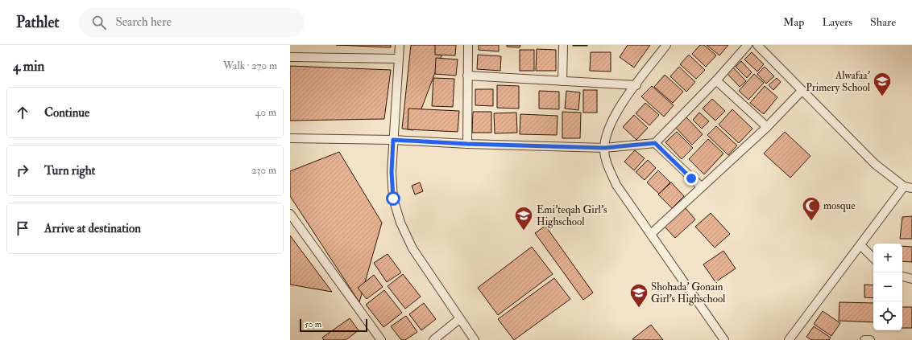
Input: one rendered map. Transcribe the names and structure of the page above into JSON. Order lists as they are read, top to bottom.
{
  "places": {
    "school or university": ["Alwafaa' Primery School", "Emi'teqah Girl's Highschool", "Shohada' Gonain Girl's Highschool"],
    "mosque": ["mosque"]
  },
  "scale_bar": "50 m",
  "page": {
    "header": "Pathlet",
    "search": "Search here",
    "nav": ["Map", "Layers", "Share"],
    "heading": ["4 min", "Walk · 270 m"],
    "list": [
      ["Continue", "40 m"],
      ["Turn right", "230 m"],
      "Arrive at destination"
    ],
    "map_buttons": ["+", "−"],
    "scale": "50 m"
  }
}
